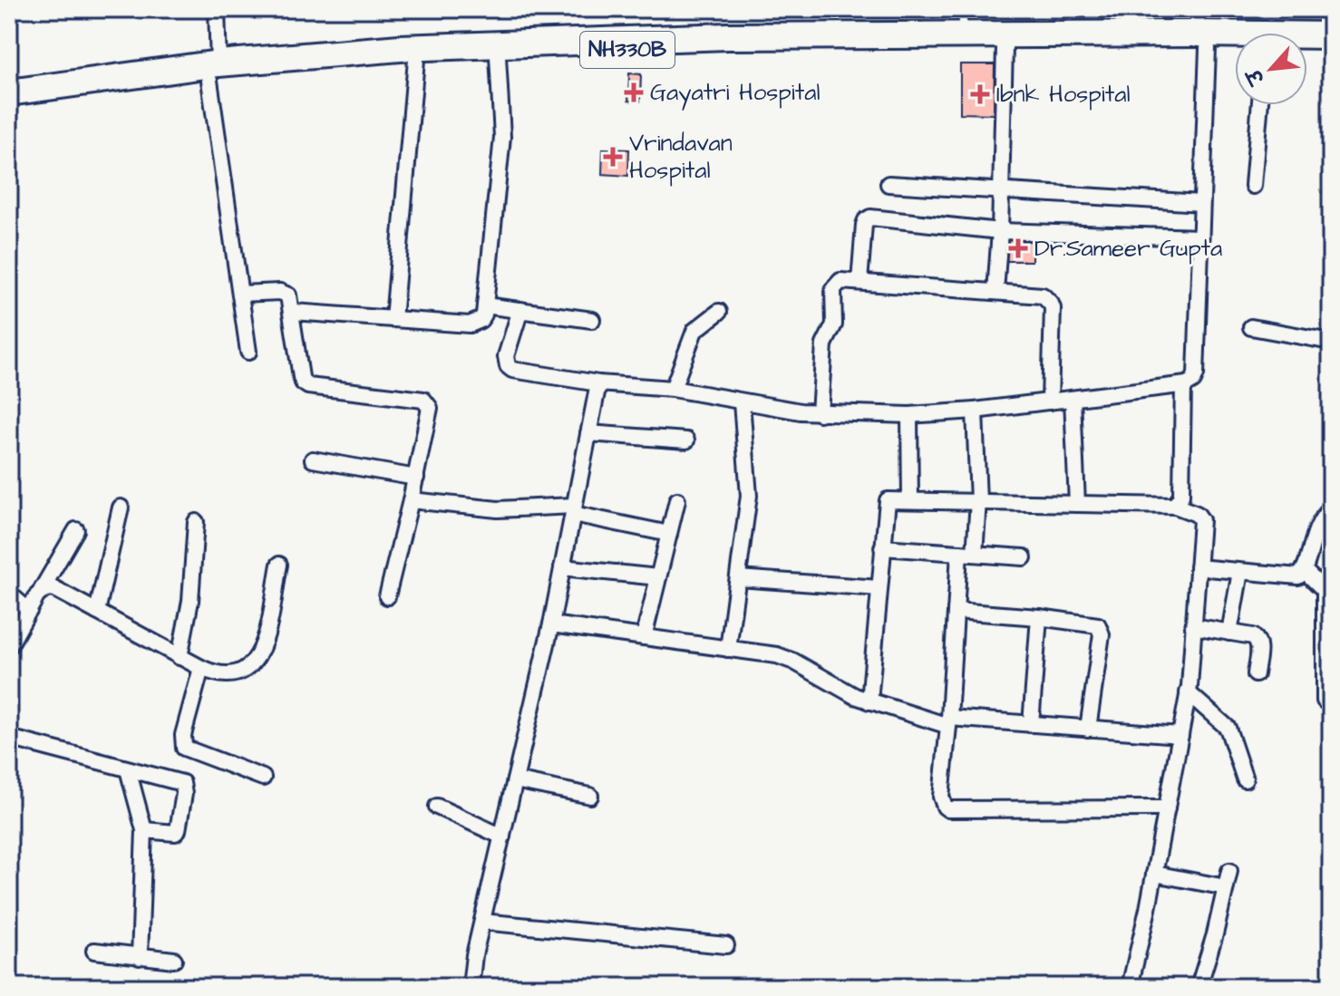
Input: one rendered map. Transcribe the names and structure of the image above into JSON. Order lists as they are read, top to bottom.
{
  "streets": {
    "highway": ["NH330B"]
  },
  "places": {
    "health": [
      "Gayatri Hospital",
      "Ibnk Hospital",
      "Vrindavan Hospital",
      "Dr.Sameer Gupta"
    ]
  },
  "north": "bottom left"
}
